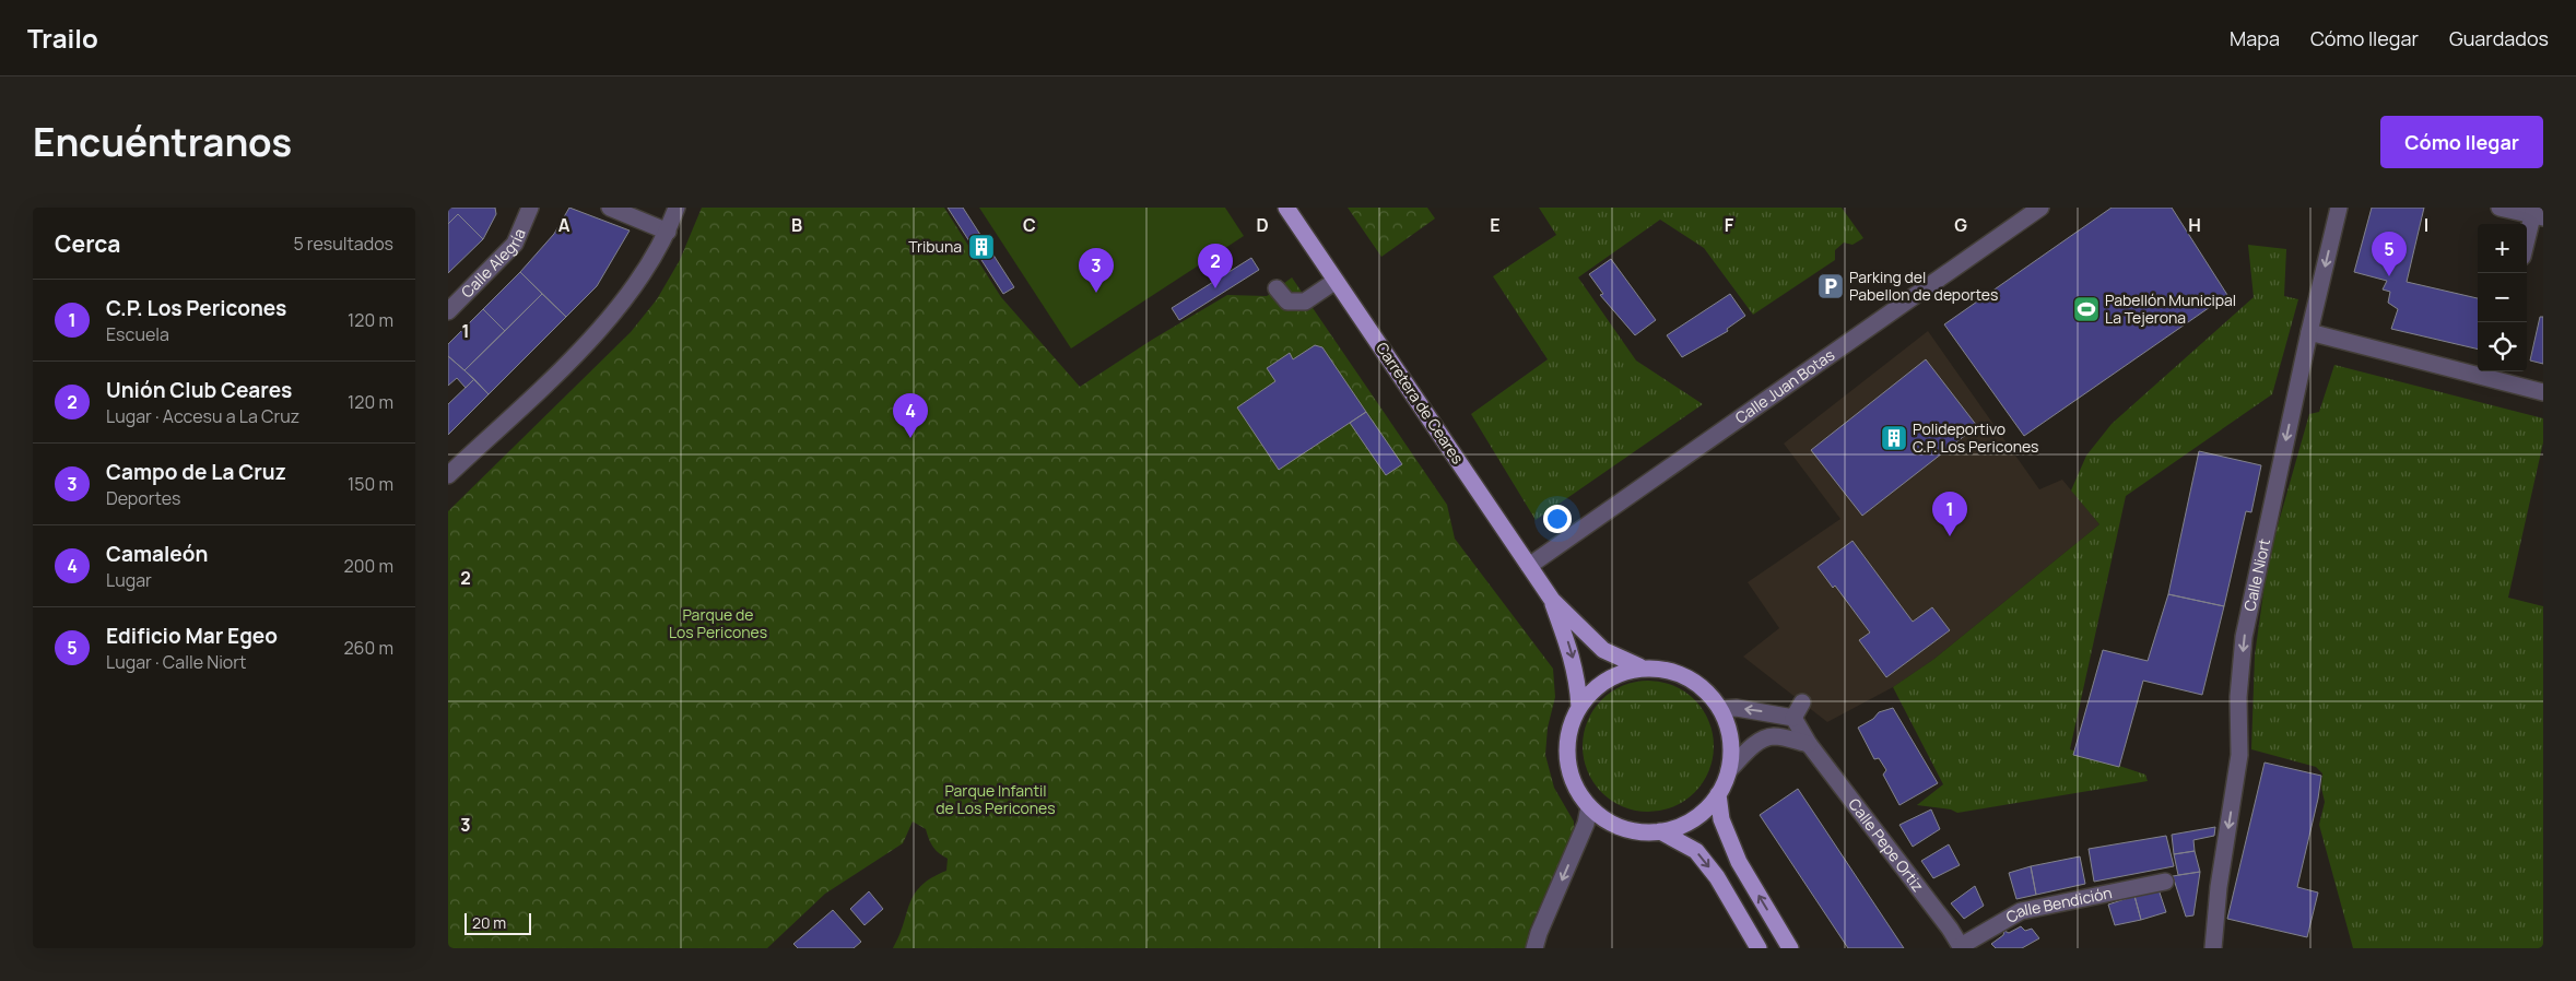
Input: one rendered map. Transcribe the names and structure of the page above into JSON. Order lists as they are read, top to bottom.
{
  "streets": {
    "main road": ["Carretera de Ceares"],
    "street": [
      "Calle Alegría",
      "Calle Juan Botas",
      "Calle Niort",
      "Calle Pepe Ortiz",
      "Calle Bendición"
    ]
  },
  "crossings": [
    ["Calle Juan Botas", "Carretera de Ceares"],
    ["Calle Pepe Ortiz", "Calle Bendición"]
  ],
  "one_way": ["Calle Niort"],
  "parks": ["Parque de Los Pericones", "Parque Infantil de Los Pericones"],
  "places": {
    "building": ["Tribuna", "Polideportivo C.P. Los Pericones"],
    "parking": ["Parking del Pabellon de deportes"],
    "sports": ["Pabellón Municipal La Tejerona"]
  },
  "scale_bar": "20 m",
  "page": {
    "header": "Trailo",
    "nav": ["Mapa", "Cómo llegar", "Guardados"],
    "title": "Encuéntranos",
    "buttons": "Cómo llegar",
    "heading": ["Cerca", "5 resultados"],
    "map_buttons": ["+", "−"],
    "pins": [
      "5",
      "2",
      "3",
      "4",
      "1"
    ],
    "list": [
      {
        "mark": "1",
        "name": "C.P. Los Pericones",
        "note": "Escuela",
        "value": "120 m"
      },
      {
        "mark": "2",
        "name": "Unión Club Ceares",
        "note": "Lugar · Accesu a La Cruz",
        "value": "120 m"
      },
      {
        "mark": "3",
        "name": "Campo de La Cruz",
        "note": "Deportes",
        "value": "150 m"
      },
      {
        "mark": "4",
        "name": "Camaleón",
        "note": "Lugar",
        "value": "200 m"
      },
      {
        "mark": "5",
        "name": "Edificio Mar Egeo",
        "note": "Lugar · Calle Niort",
        "value": "260 m"
      }
    ],
    "scale": "20 m"
  },
  "grid": {
    "columns": [
      "A",
      "B",
      "C",
      "D",
      "E",
      "F",
      "G",
      "H",
      "I"
    ],
    "rows": ["1", "2", "3"]
  }
}
